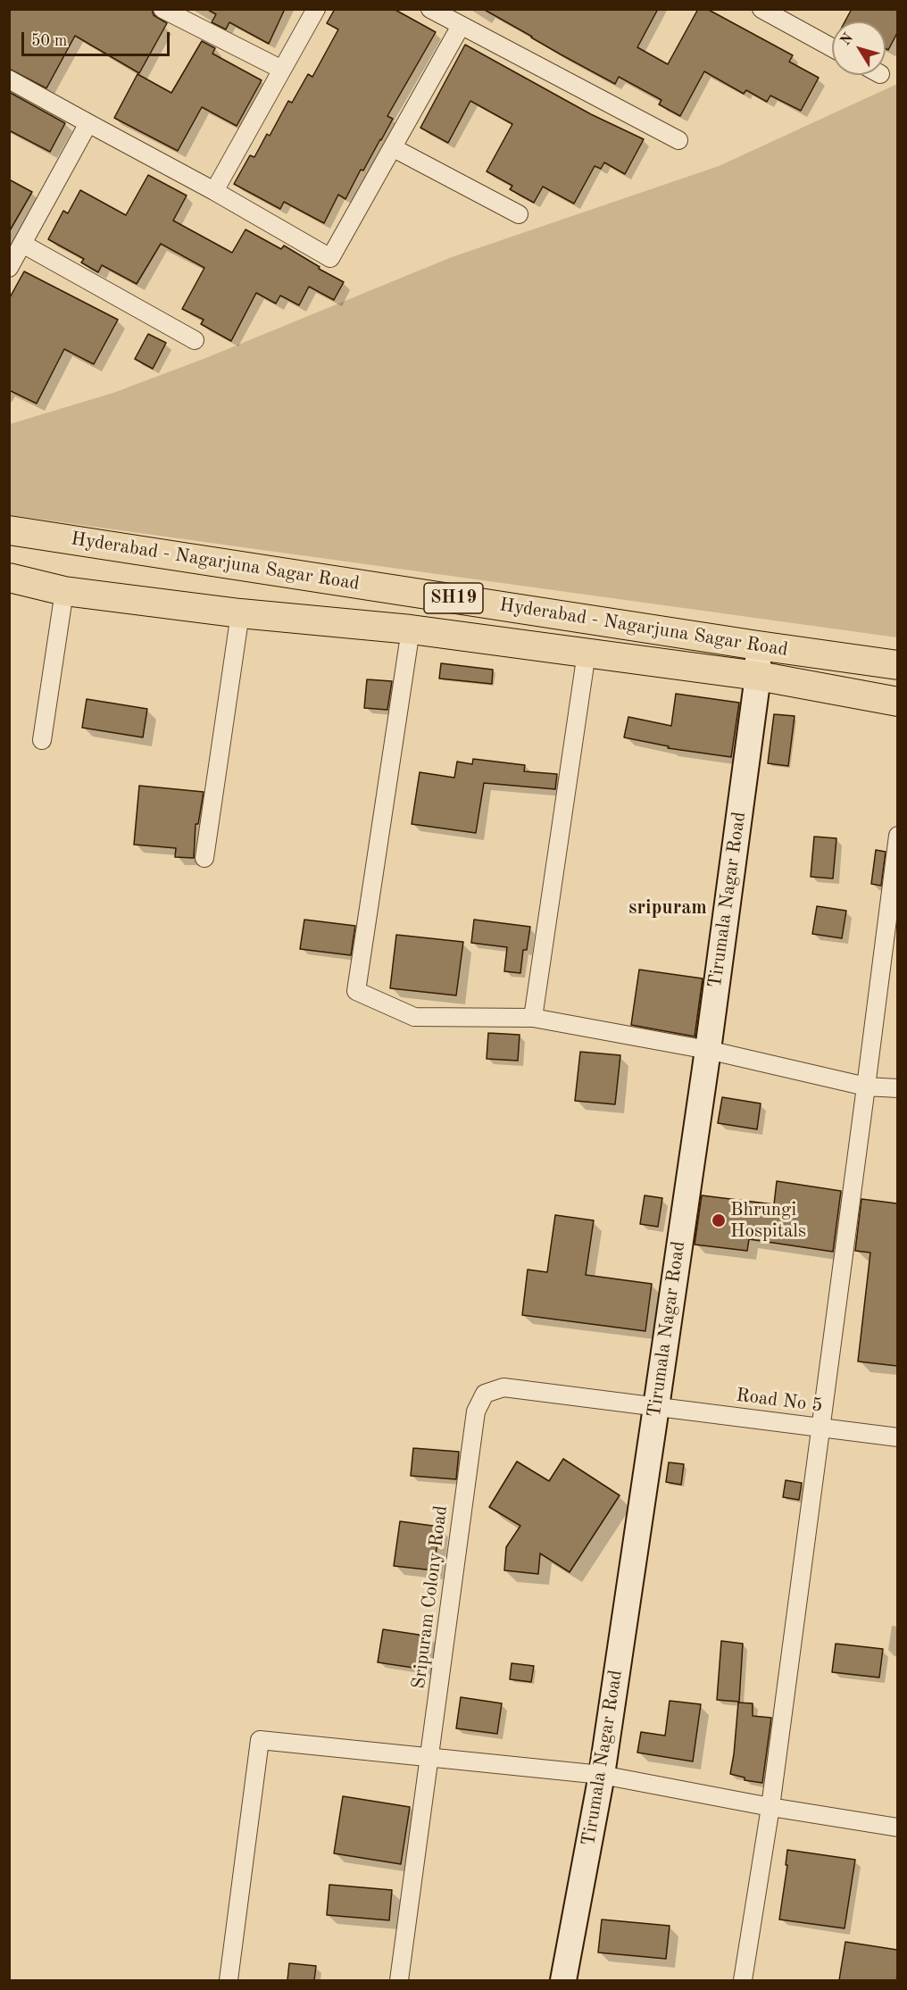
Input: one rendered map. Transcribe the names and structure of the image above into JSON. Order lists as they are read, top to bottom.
{
  "streets": {
    "main road": ["Hyderabad - Nagarjuna Sagar Road", "SH19"],
    "street": ["Tirumala Nagar Road", "Road No 5", "Sripuram Colony Road"]
  },
  "crossings": [
    ["Hyderabad - Nagarjuna Sagar Road", "Tirumala Nagar Road"],
    ["Tirumala Nagar Road", "Road No 5"],
    ["Tirumala Nagar Road", "Sripuram Colony Road"],
    ["Road No 5", "Sripuram Colony Road"]
  ],
  "districts": ["sripuram"],
  "places": ["Bhrungi Hospitals"],
  "scale_bar": "50 m",
  "north": "top left"
}
